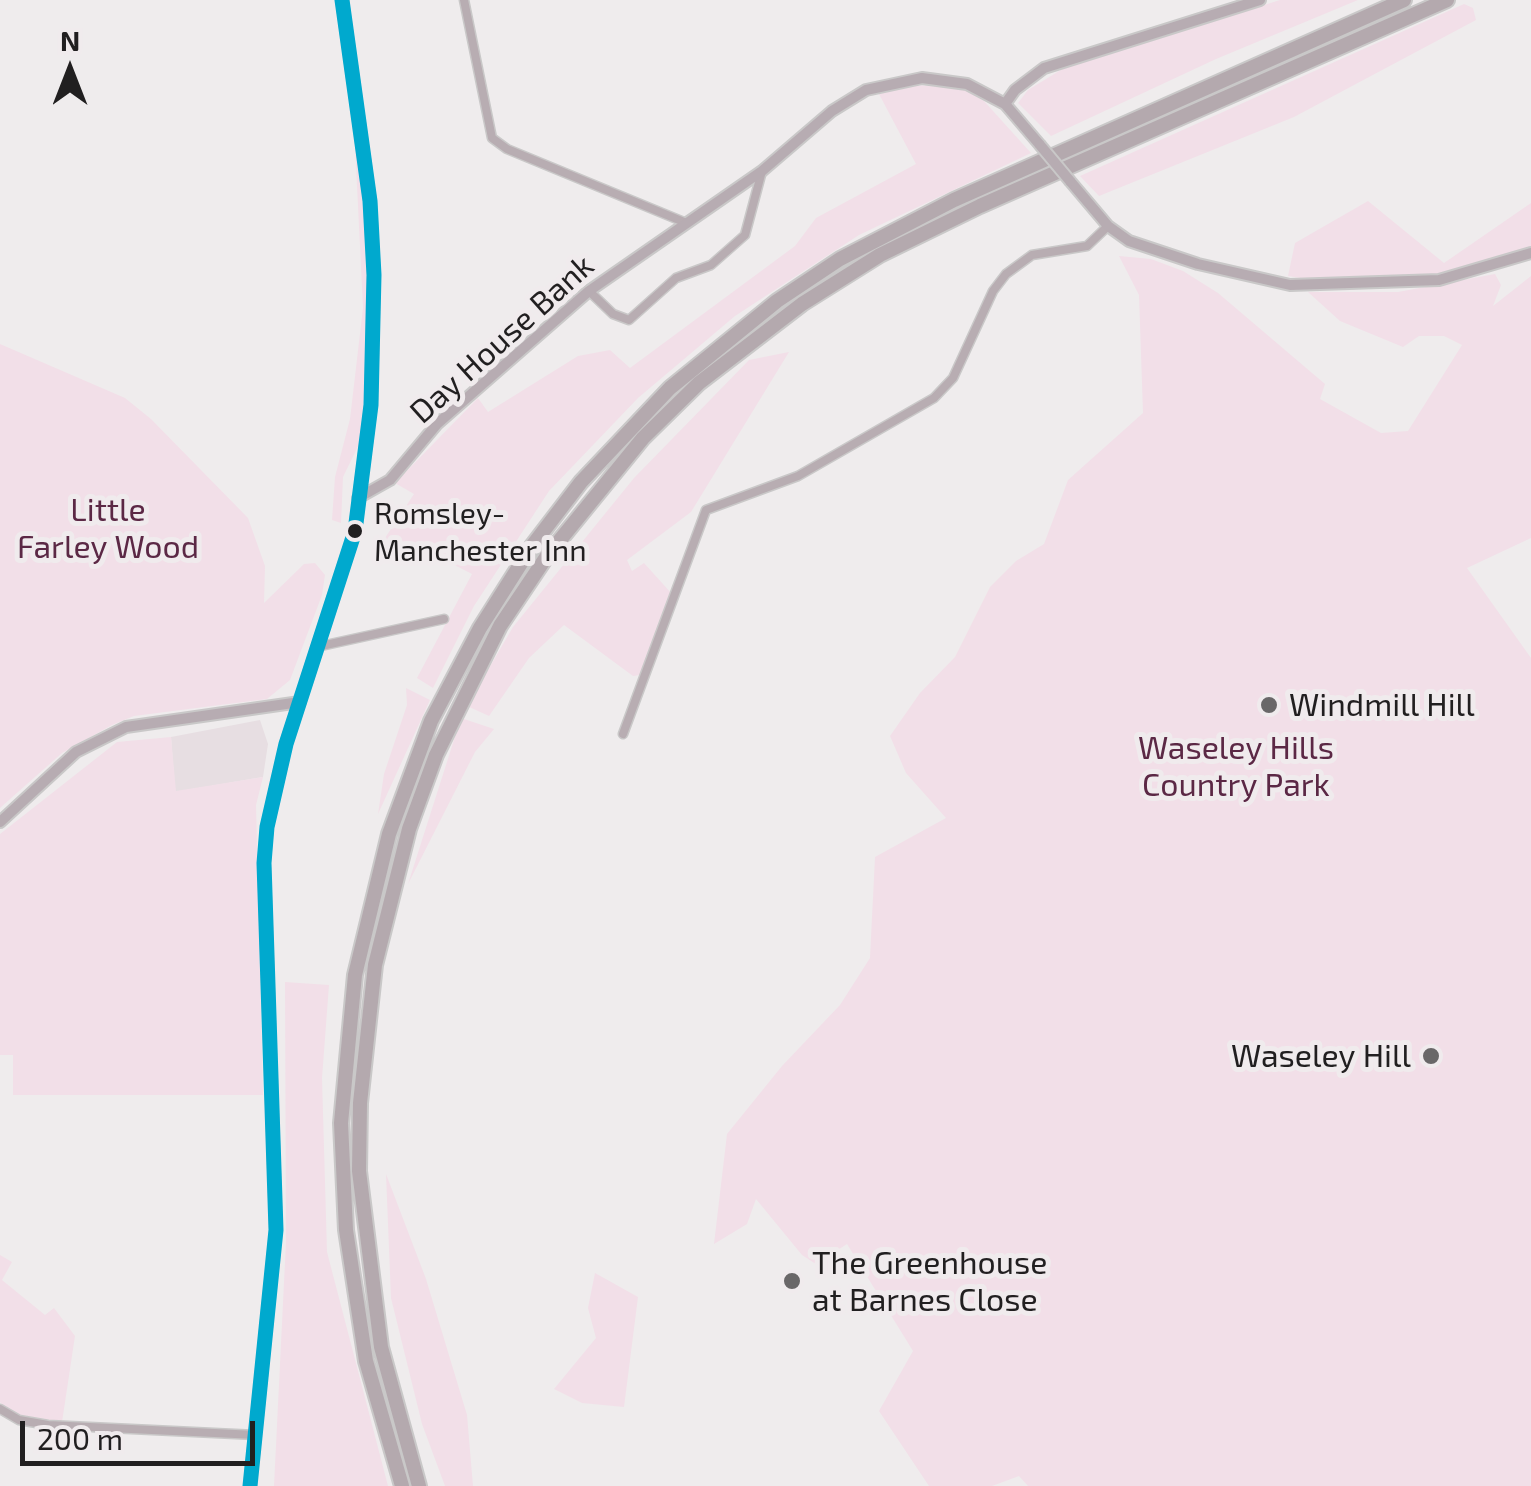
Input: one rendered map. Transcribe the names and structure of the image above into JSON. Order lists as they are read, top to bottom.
{
  "streets": {
    "street": ["Day House Bank"]
  },
  "parks": ["Little Farley Wood", "Waseley Hills Country Park"],
  "places": [
    "Romsley- Manchester Inn",
    "Windmill Hill",
    "Waseley Hill",
    "The Greenhouse at Barnes Close"
  ],
  "scale_bar": "200 m",
  "north": "top"
}
